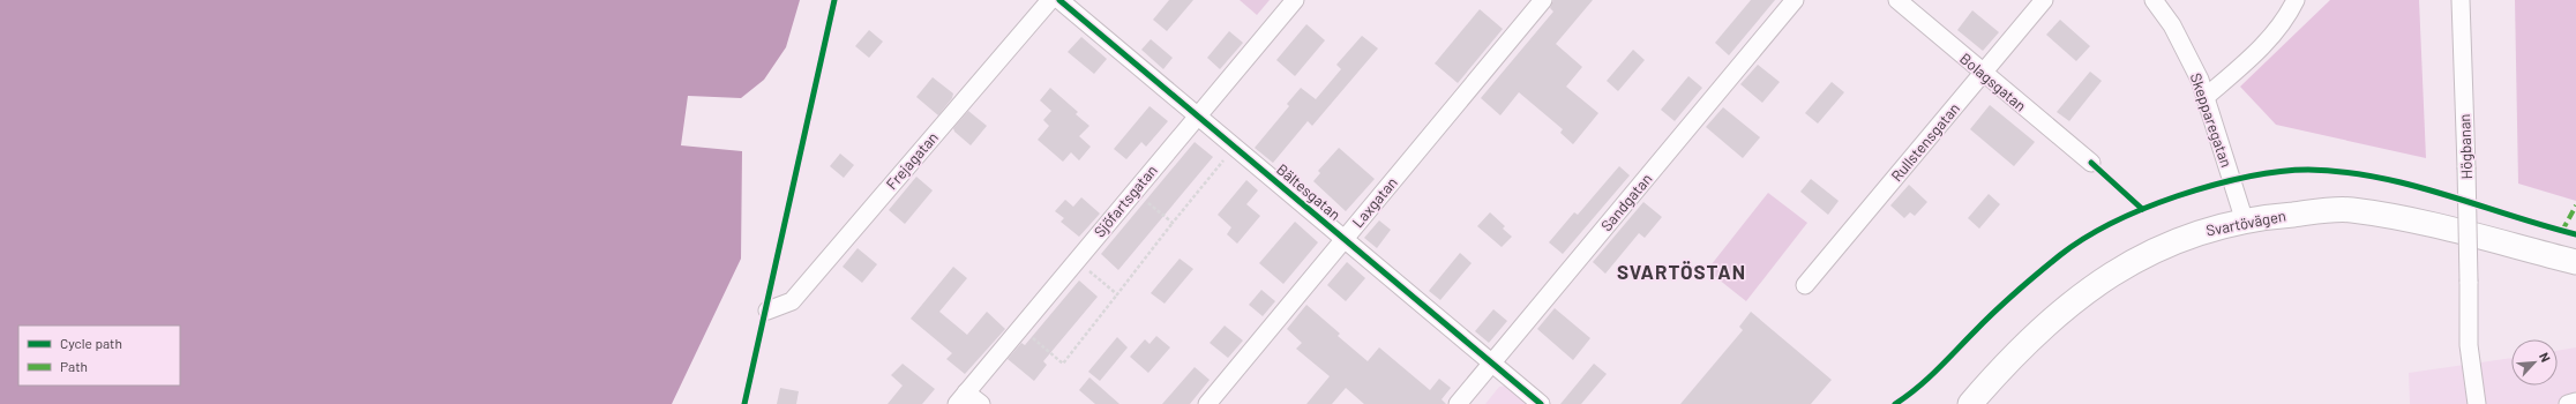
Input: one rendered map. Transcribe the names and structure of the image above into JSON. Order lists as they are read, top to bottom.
{
  "streets": {
    "main road": ["Svartövägen"],
    "street": [
      "Bolagsgatan",
      "Skepparegatan",
      "Rullstensgatan",
      "Högbanan",
      "Frejagatan",
      "Bältesgatan",
      "Sjöfartsgatan",
      "Laxgatan",
      "Sandgatan"
    ]
  },
  "crossings": [
    ["Bolagsgatan", "Rullstensgatan"],
    ["Skepparegatan", "Svartövägen"],
    ["Bältesgatan", "Sjöfartsgatan"],
    ["Bältesgatan", "Laxgatan"],
    ["Bältesgatan", "Sandgatan"]
  ],
  "districts": ["SVARTÖSTAN"],
  "legend": ["Cycle path", "Path"],
  "north": "top right"
}
